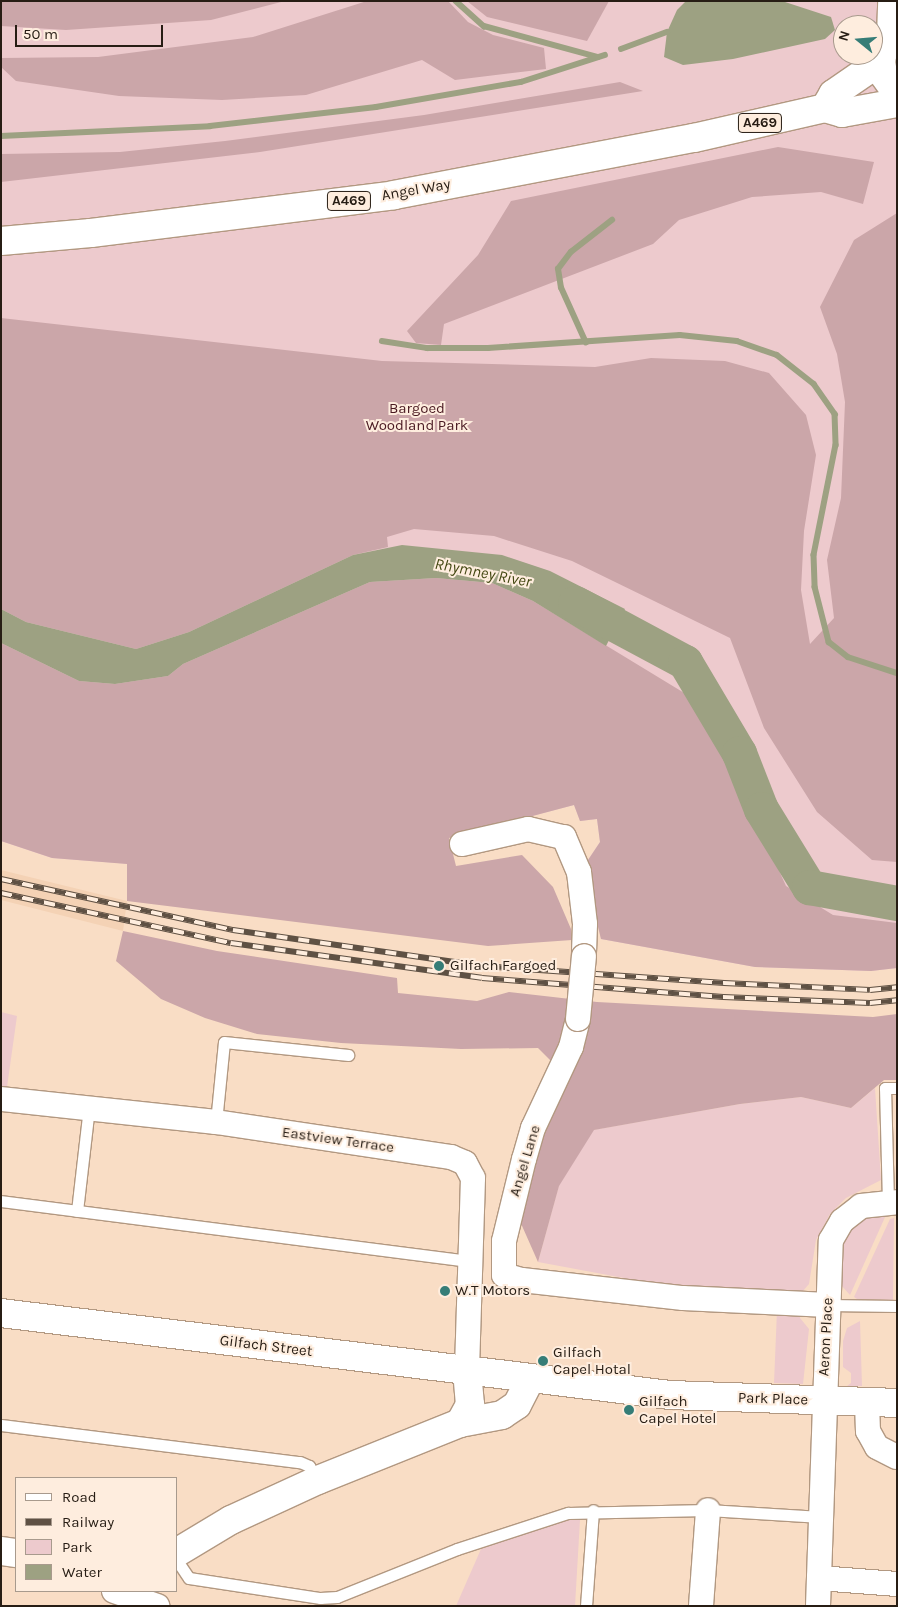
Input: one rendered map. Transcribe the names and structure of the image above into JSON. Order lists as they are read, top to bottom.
{
  "streets": {
    "street": [
      "A469",
      "Angel Way",
      "Eastview Terrace",
      "Angel Lane",
      "Aeron Place",
      "Gilfach Street",
      "Park Place"
    ]
  },
  "crossings": [
    ["Eastview Terrace", "Gilfach Street"],
    ["Angel Lane", "Aeron Place"],
    ["Aeron Place", "Park Place"],
    ["Gilfach Street", "Park Place"]
  ],
  "water": ["Rhymney River"],
  "parks": ["Bargoed Woodland Park"],
  "places": [
    "Gilfach Fargoed",
    "W.T Motors",
    "Gilfach Capel Hotal",
    "Gilfach Capel Hotel"
  ],
  "legend": [
    "Road",
    "Railway",
    "Park",
    "Water"
  ],
  "scale_bar": "50 m",
  "north": "left"
}
